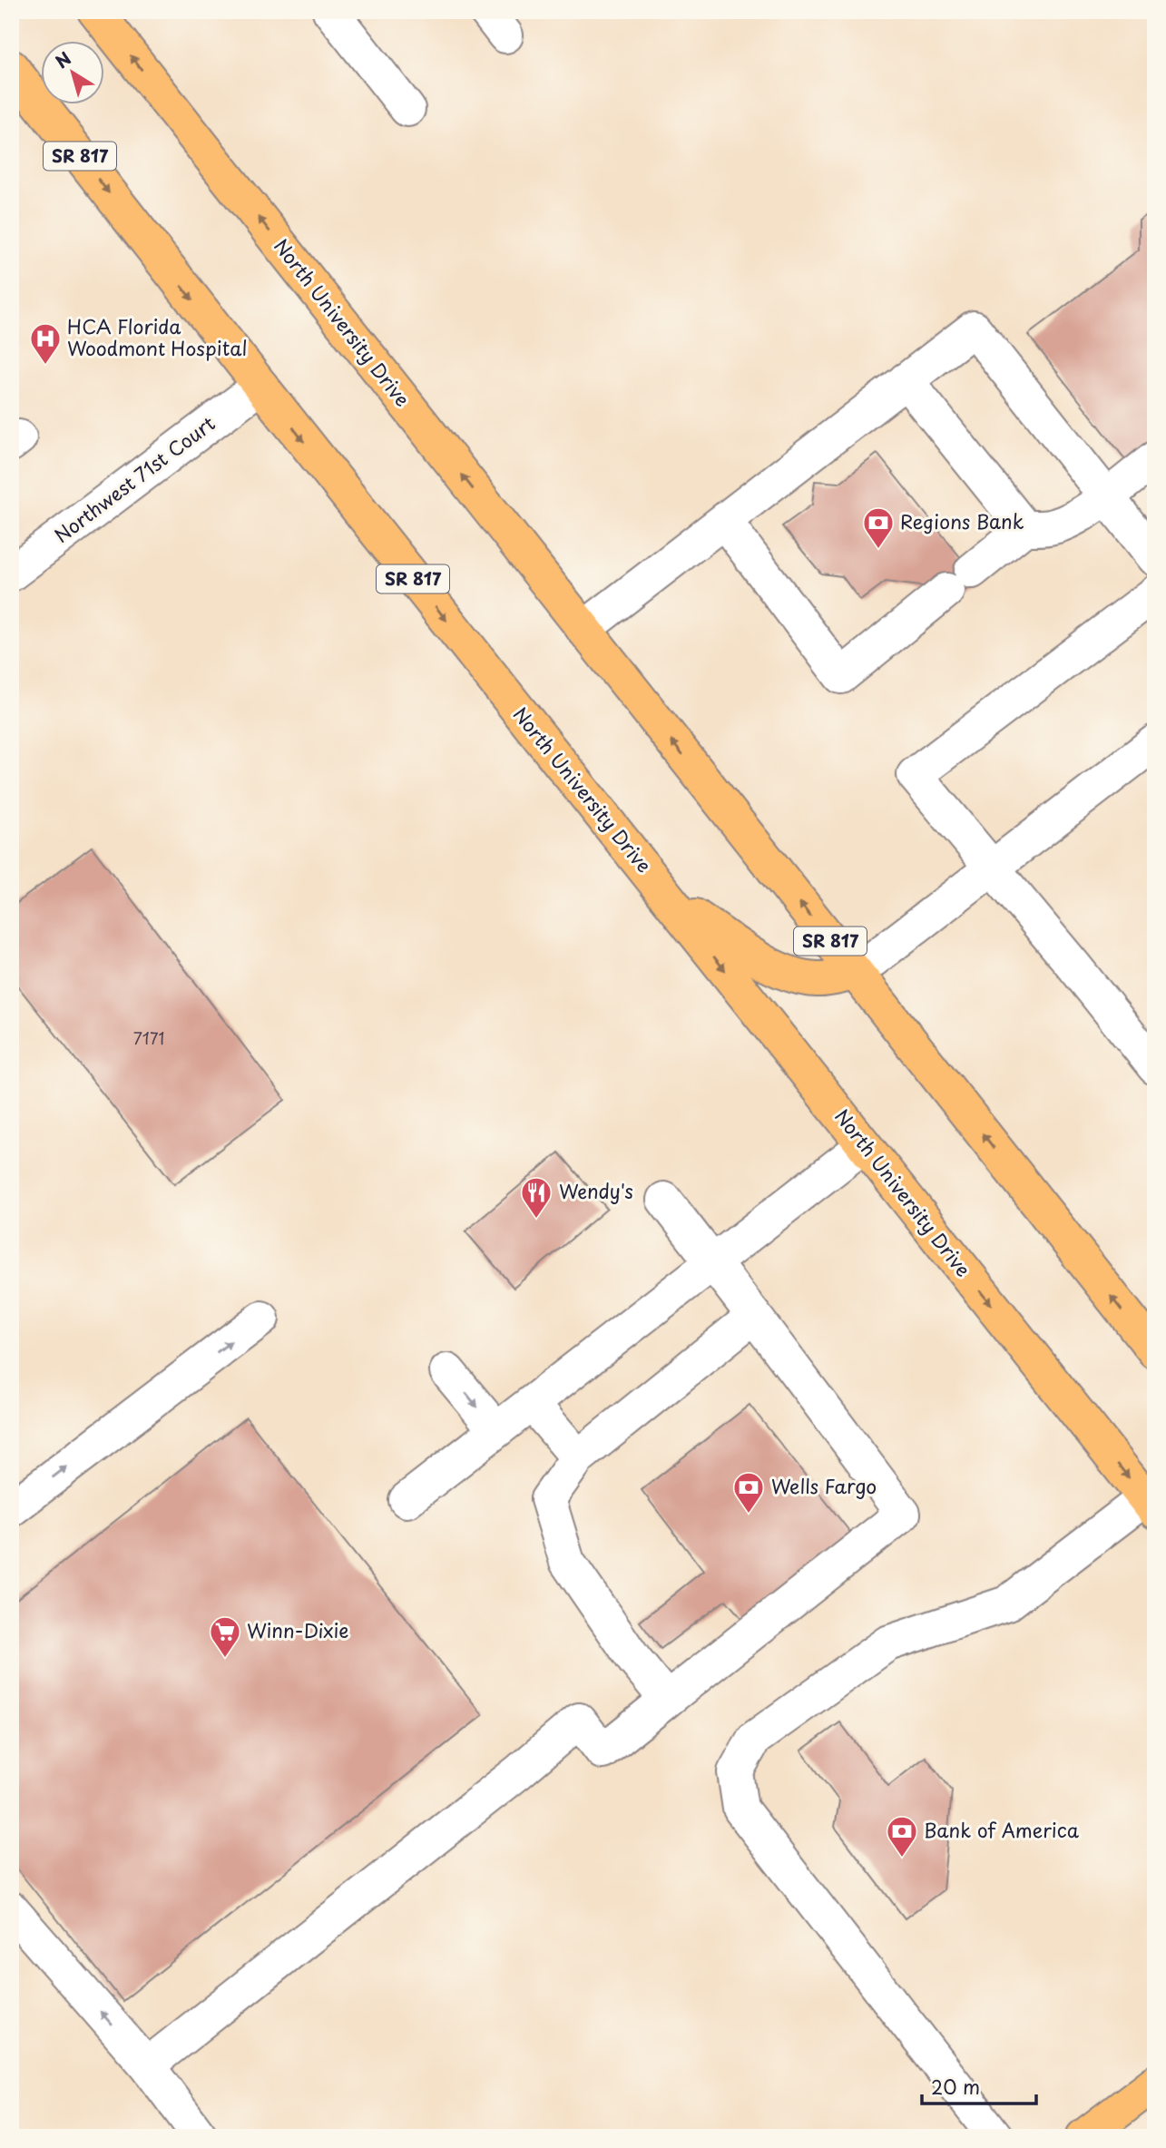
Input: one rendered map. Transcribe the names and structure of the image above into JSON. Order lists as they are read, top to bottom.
{
  "streets": {
    "main road": ["SR 817", "North University Drive"],
    "street": ["Northwest 71st Court"]
  },
  "crossings": [
    ["North University Drive", "Northwest 71st Court"]
  ],
  "places": {
    "hospital": ["HCA Florida Woodmont Hospital"],
    "bank": ["Regions Bank", "Wells Fargo", "Bank of America"],
    "restaurant": ["Wendy's"],
    "supermarket": ["Winn-Dixie"]
  },
  "house_numbers": ["7171"],
  "scale_bar": "20 m",
  "north": "top left"
}
